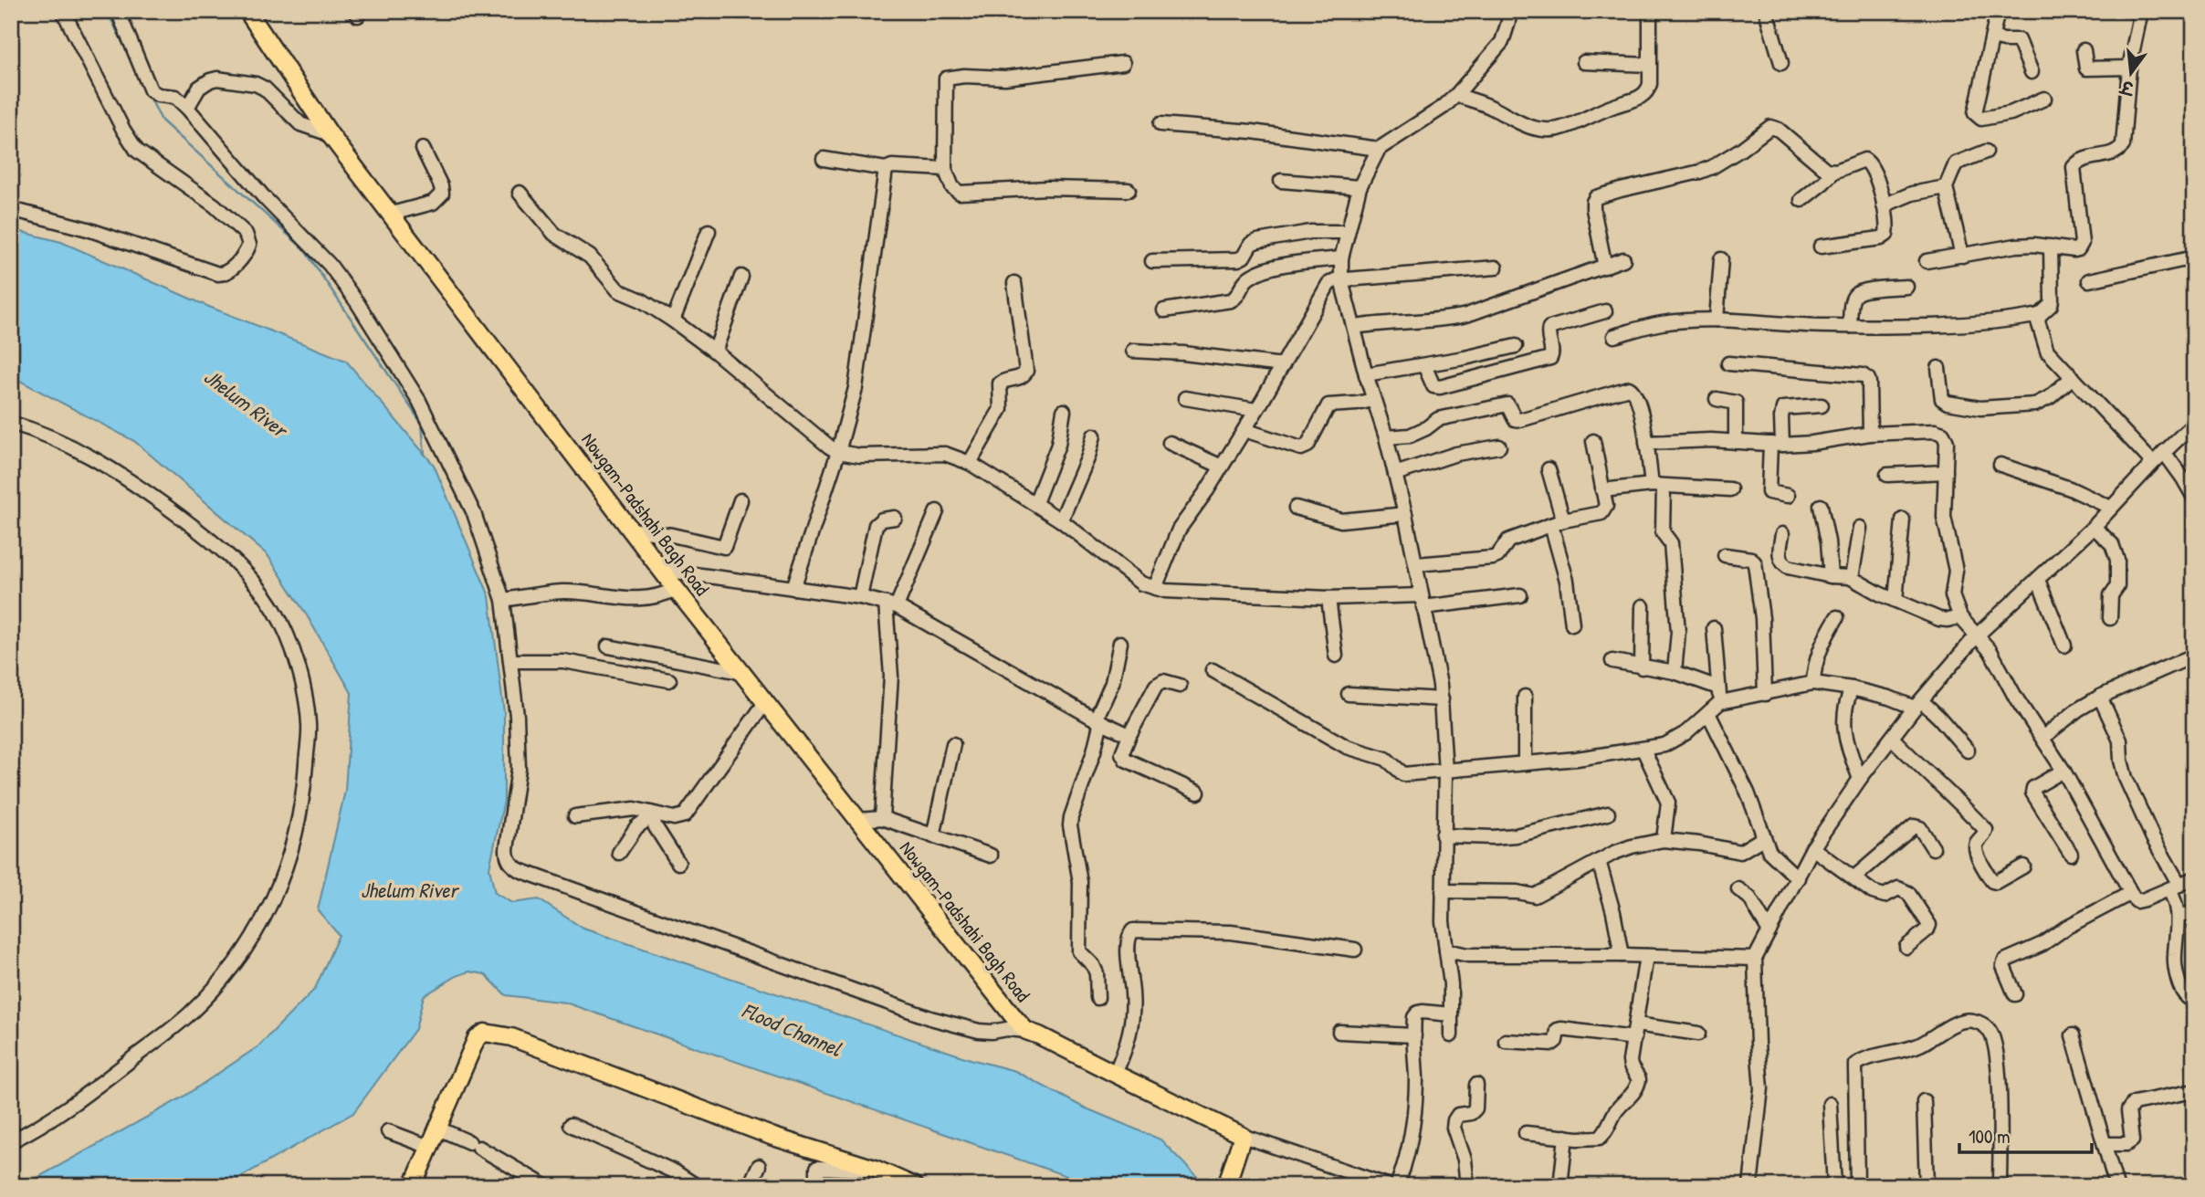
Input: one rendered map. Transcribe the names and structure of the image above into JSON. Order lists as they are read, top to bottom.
{
  "streets": {
    "main road": ["Nowgam-Padshahi Bagh Road"]
  },
  "water": ["Jhelum River", "Flood Channel"],
  "scale_bar": "100 m",
  "north": "bottom"
}
